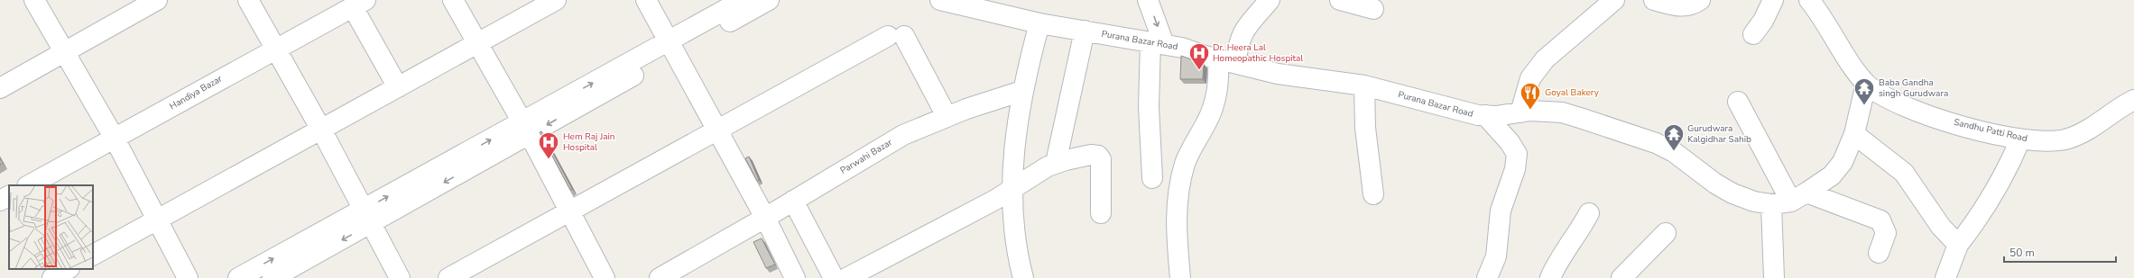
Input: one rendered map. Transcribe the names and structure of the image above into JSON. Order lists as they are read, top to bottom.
{
  "streets": {
    "street": [
      "Purana Bazar Road",
      "Handiya Bazar",
      "Sandhu Patti Road",
      "Parwahi Bazar"
    ]
  },
  "crossings": [
    ["Purana Bazar Road", "Sandhu Patti Road"]
  ],
  "places": {
    "hospital": ["Dr. Heera Lal Homeopathic Hospital", "Hem Raj Jain Hospital"],
    "temple": ["Baba Gandha singh Gurudwara", "Gurudwara Kalgidhar Sahib"],
    "restaurant": ["Goyal Bakery"]
  },
  "scale_bar": "50 m"
}
